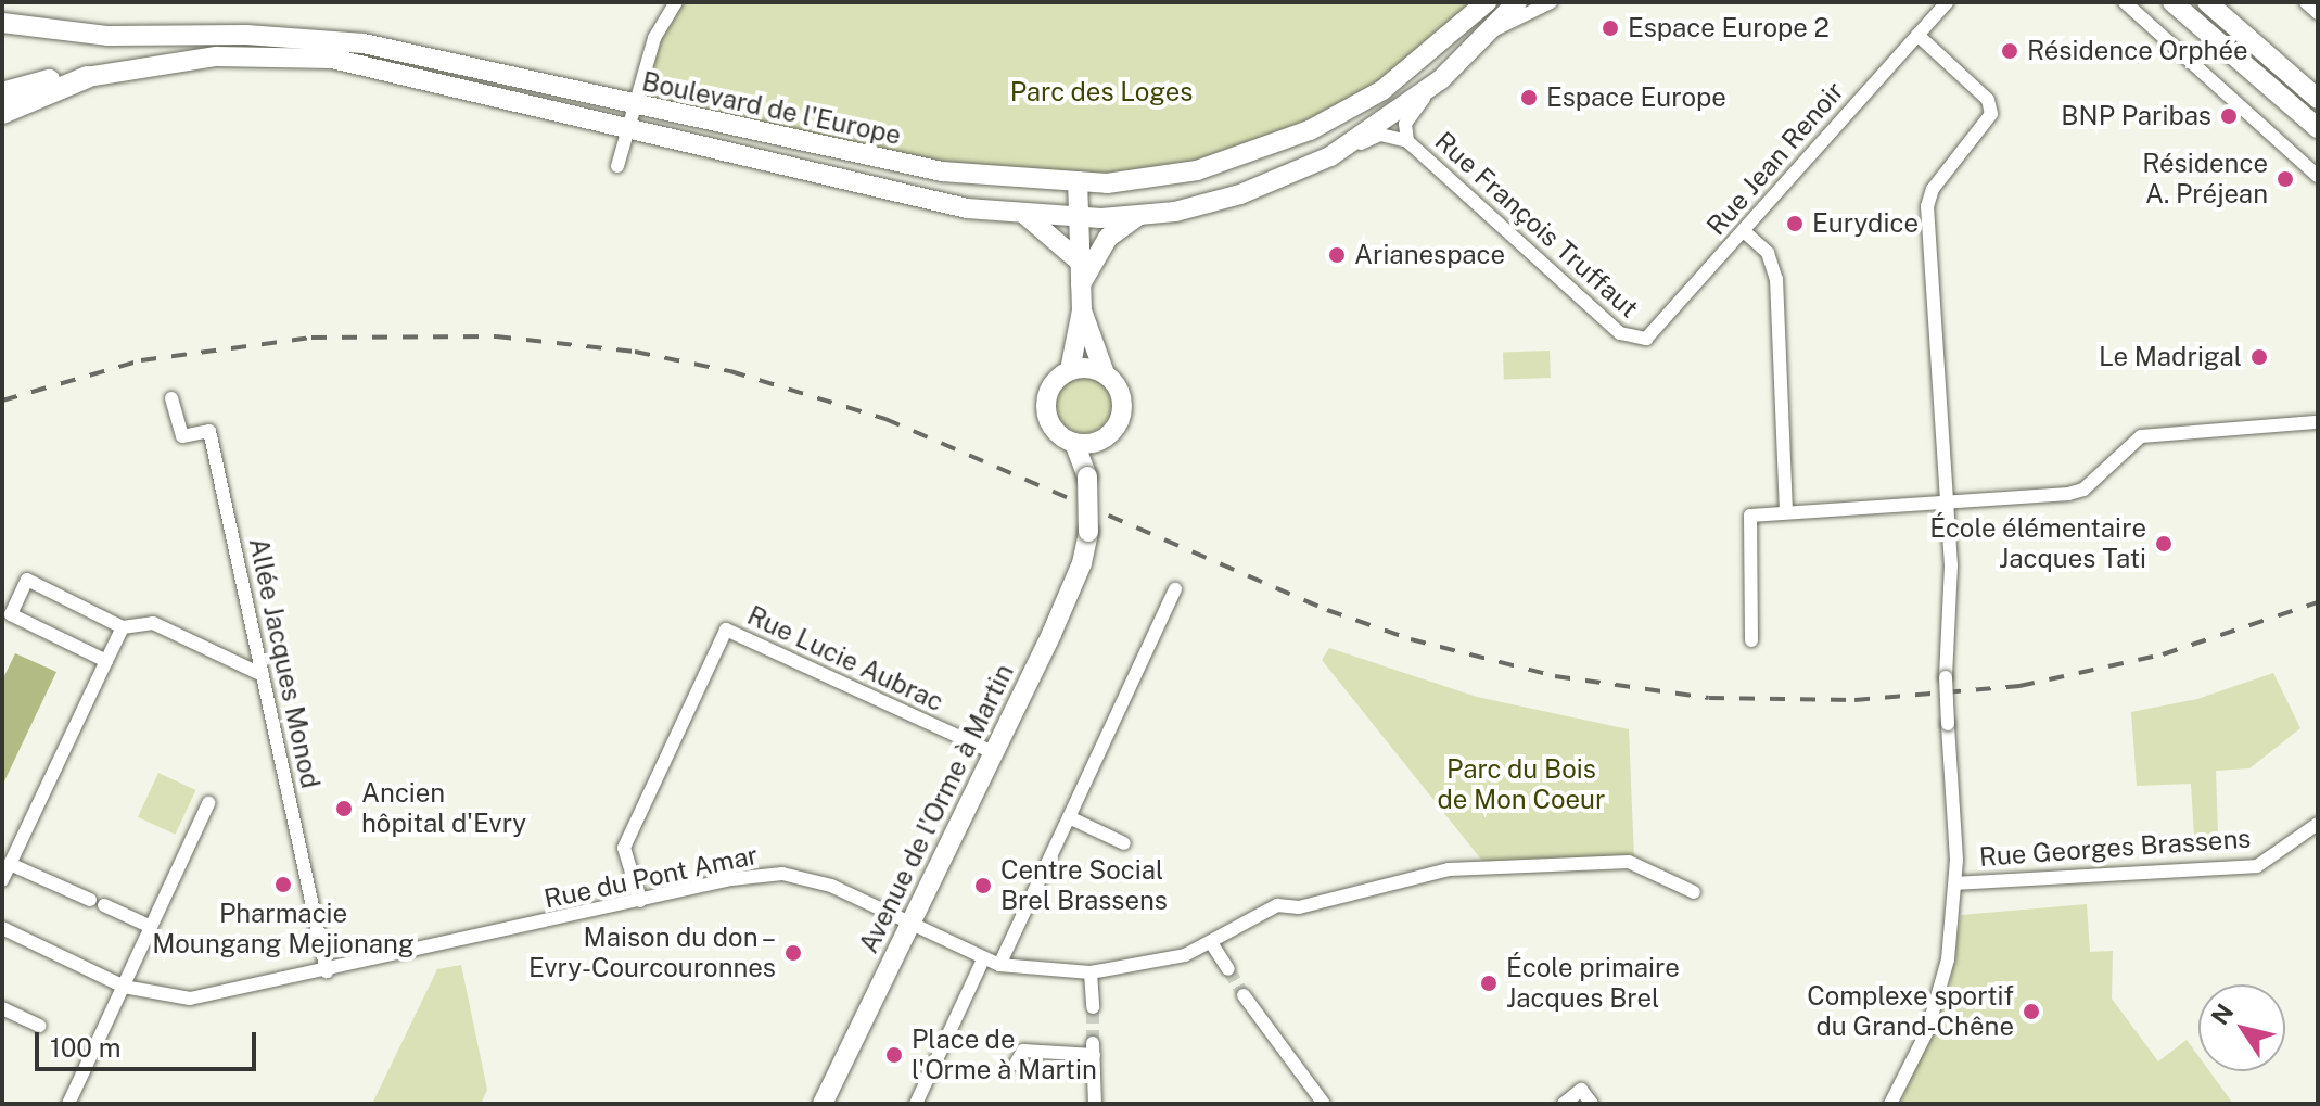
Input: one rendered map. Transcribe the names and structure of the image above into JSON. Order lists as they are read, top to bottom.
{
  "streets": {
    "main road": ["Boulevard de l'Europe", "Avenue de l'Orme à Martin"],
    "street": [
      "Rue Jean Renoir",
      "Rue François Truffaut",
      "Rue Lucie Aubrac",
      "Allée Jacques Monod",
      "Rue Georges Brassens",
      "Rue du Pont Amar"
    ]
  },
  "crossings": [
    ["Boulevard de l'Europe", "Rue François Truffaut"],
    ["Rue Jean Renoir", "Rue François Truffaut"],
    ["Rue Lucie Aubrac", "Avenue de l'Orme à Martin"],
    ["Rue Lucie Aubrac", "Rue du Pont Amar"],
    ["Allée Jacques Monod", "Rue du Pont Amar"],
    ["Avenue de l'Orme à Martin", "Rue du Pont Amar"]
  ],
  "parks": ["Parc des Loges", "Parc du Bois de Mon Coeur"],
  "places": [
    "Espace Europe 2",
    "Résidence Orphée",
    "Espace Europe",
    "BNP Paribas",
    "Résidence A. Préjean",
    "Eurydice",
    "Arianespace",
    "Le Madrigal",
    "École élémentaire Jacques Tati",
    "Ancien hôpital d'Evry",
    "Pharmacie Moungang Mejionang",
    "Centre Social Brel Brassens",
    "Maison du don – Evry-Courcouronnes",
    "École primaire Jacques Brel",
    "Complexe sportif du Grand-Chêne",
    "Place de l'Orme à Martin"
  ],
  "scale_bar": "100 m",
  "north": "top left"
}
